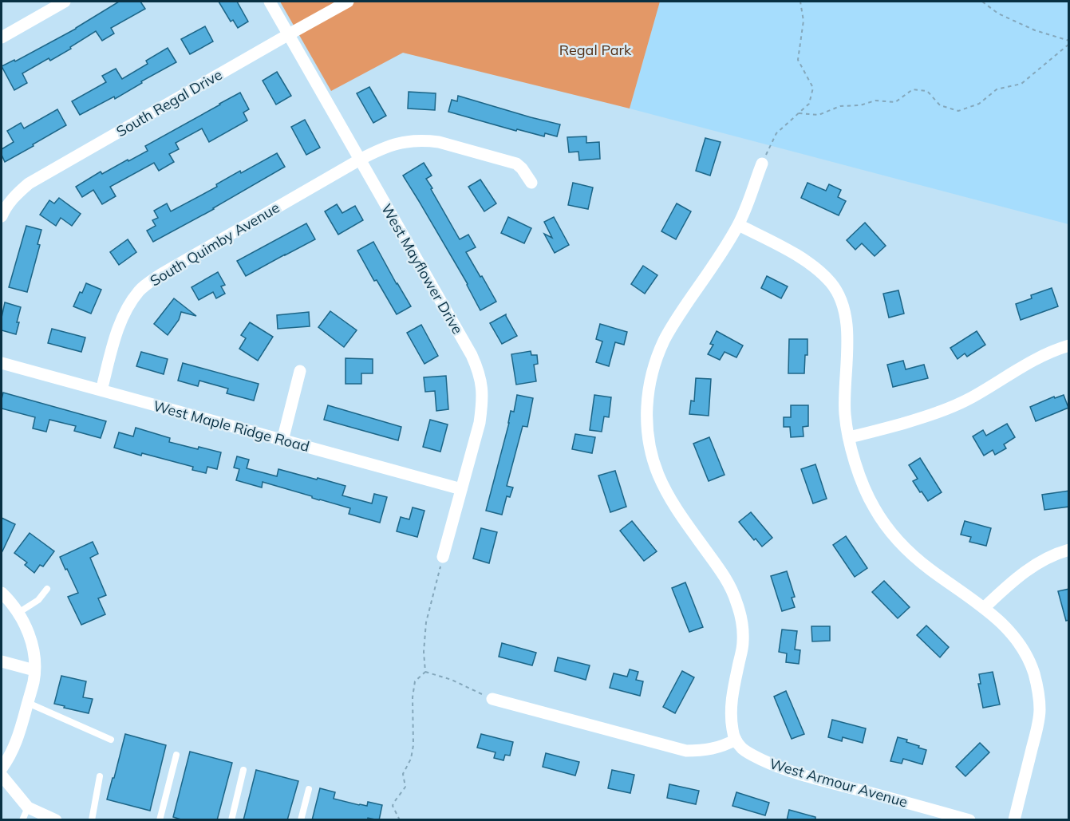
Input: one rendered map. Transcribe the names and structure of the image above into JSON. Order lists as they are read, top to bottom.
{
  "streets": {
    "street": [
      "South Regal Drive",
      "South Quimby Avenue",
      "West Mayflower Drive",
      "West Maple Ridge Road",
      "West Armour Avenue"
    ]
  },
  "crossings": [
    ["South Regal Drive", "West Mayflower Drive"],
    ["South Quimby Avenue", "West Mayflower Drive"],
    ["South Quimby Avenue", "West Maple Ridge Road"],
    ["West Mayflower Drive", "West Maple Ridge Road"]
  ],
  "parks": ["Regal Park"]
}
